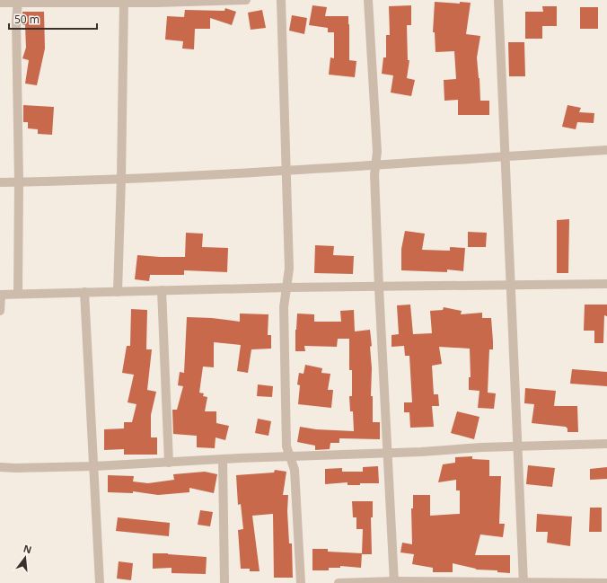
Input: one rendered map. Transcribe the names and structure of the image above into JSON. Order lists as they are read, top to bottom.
{
  "scale_bar": "50 m",
  "north": "top"
}
